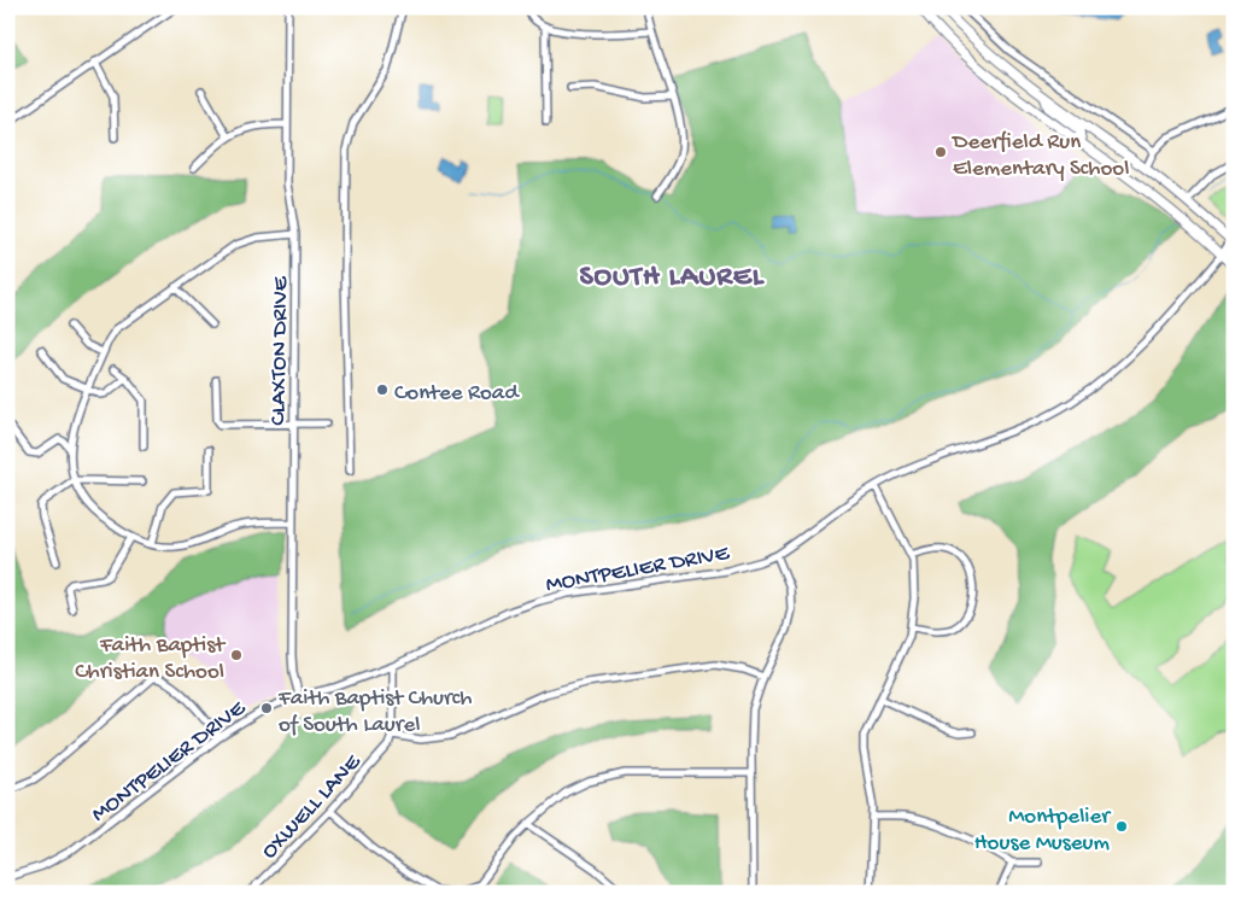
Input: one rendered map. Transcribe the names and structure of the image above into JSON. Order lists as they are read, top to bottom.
{
  "streets": {
    "street": ["CLAXTON DRIVE", "MONTPELIER DRIVE", "OXWELL LANE"]
  },
  "crossings": [
    ["CLAXTON DRIVE", "MONTPELIER DRIVE"],
    ["MONTPELIER DRIVE", "OXWELL LANE"]
  ],
  "districts": ["SOUTH LAUREL"],
  "places": [
    "Deerfield Run Elementary School",
    "Contee Road",
    "Faith Baptist Christian School",
    "Faith Baptist Church of South Laurel",
    "Montpelier House Museum"
  ]
}
